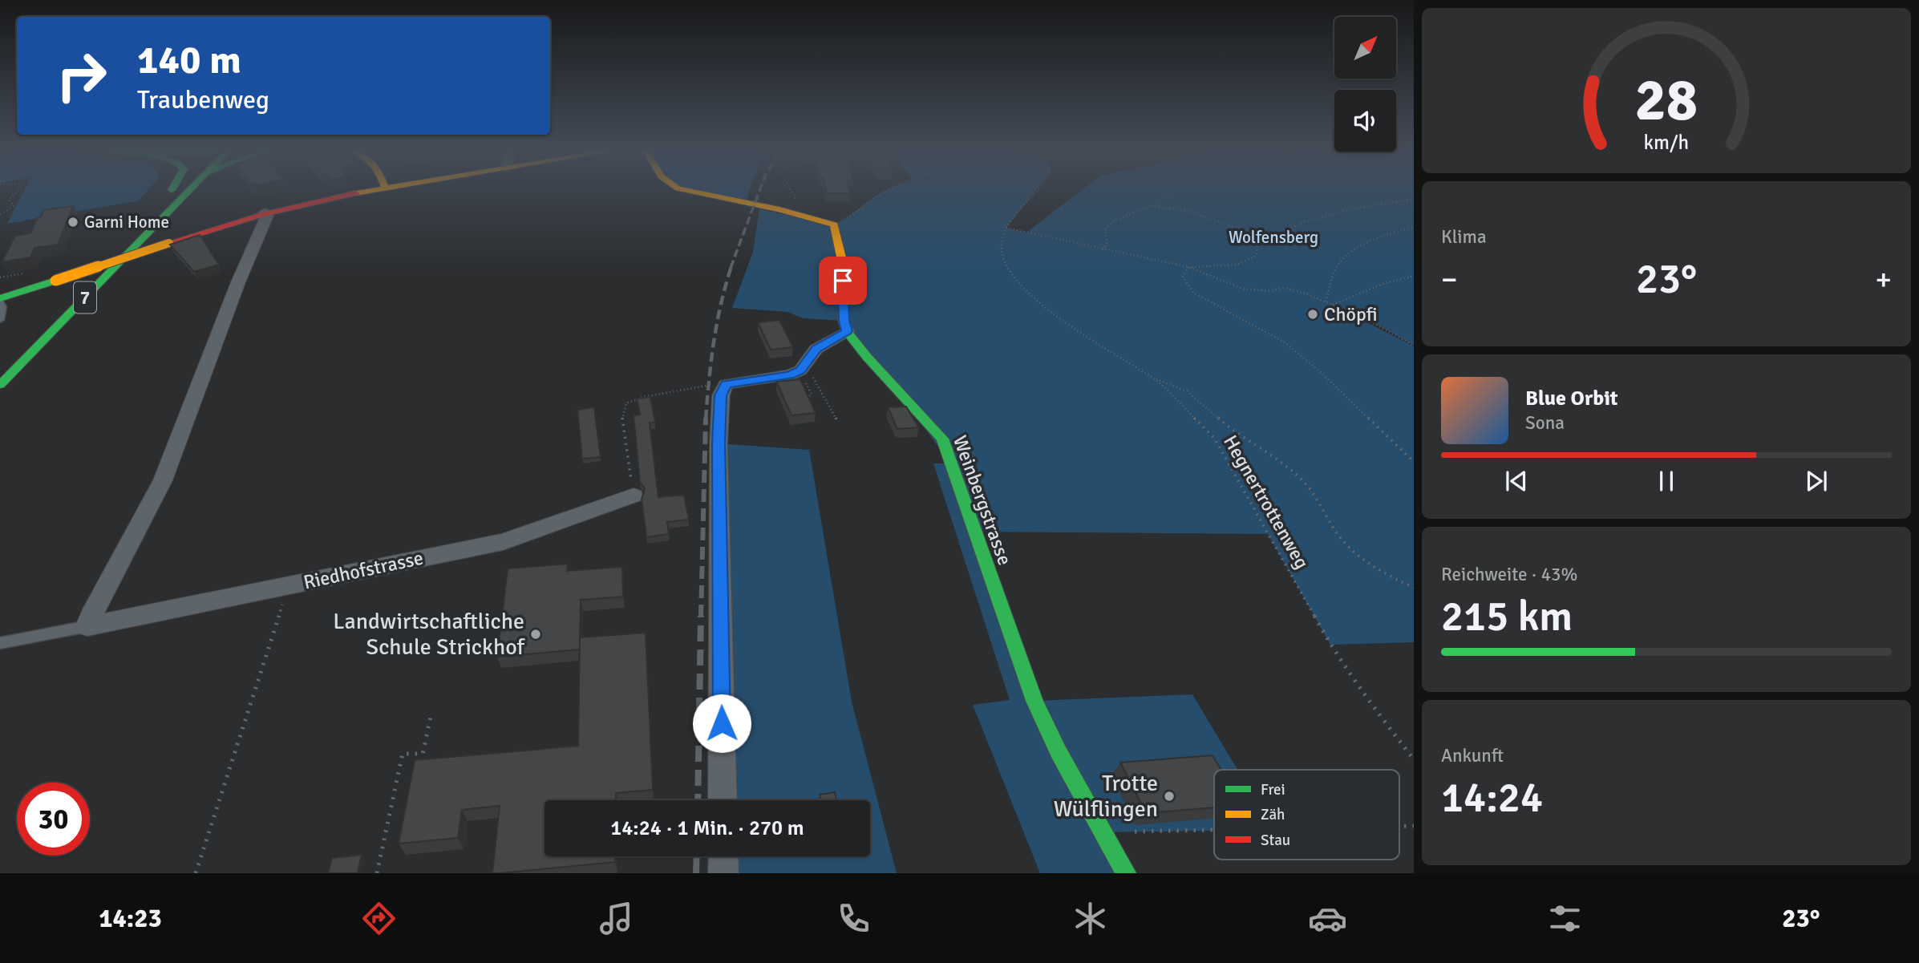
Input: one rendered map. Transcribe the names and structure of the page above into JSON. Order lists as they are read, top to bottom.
{
  "streets": {
    "main road": ["7", "Weinbergstrasse"],
    "street": ["Riedhofstrasse"],
    "path": ["Hegnertrottenweg"]
  },
  "parks": ["Wolfensberg"],
  "places": [
    "Garni Home",
    "Chöpfi",
    "Landwirtschaftliche Schule Strickhof",
    "Trotte Wülflingen"
  ],
  "legend": ["Frei", "Zäh", "Stau"],
  "north": "top right",
  "page": {
    "turn": ["140 m", "Traubenweg"],
    "tile": [
      "Klima",
      ["Reichweite · 43%", "215 km"],
      ["Ankunft", "14:24"]
    ],
    "heat": ["−", "23°", "+"],
    "song": ["Blue Orbit", "Sona"],
    "limit": "30",
    "trip": "14:24 · 1 Min. · 270 m",
    "tabs": ["14:23", "23°"],
    "gauge": ["28", "km/h"]
  }
}
